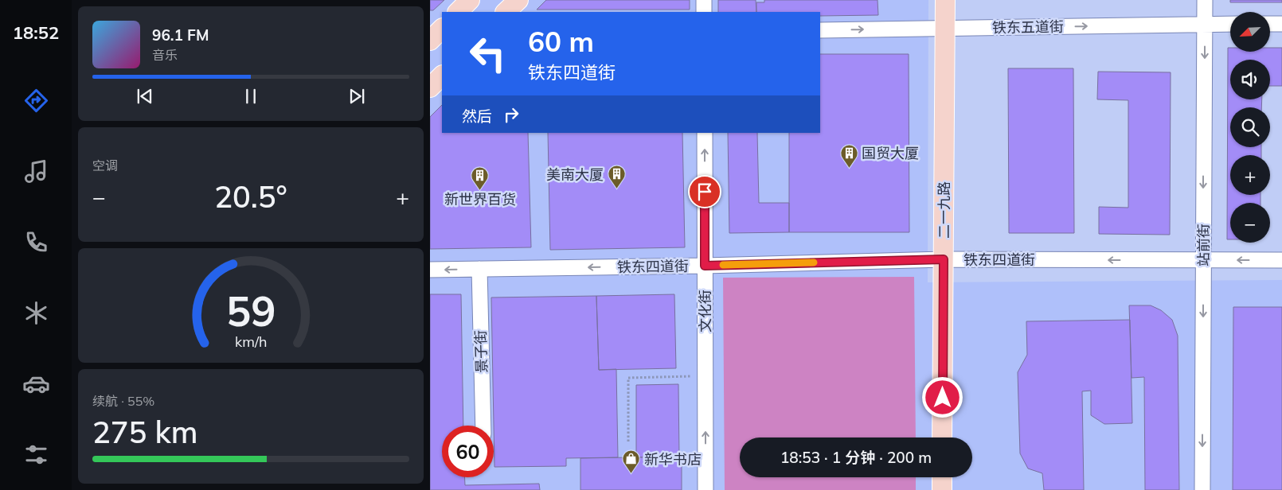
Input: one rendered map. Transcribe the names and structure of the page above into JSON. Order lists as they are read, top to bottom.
{
  "streets": {
    "main road": ["二一九路"],
    "street": [
      "铁东五道街",
      "站前街",
      "铁东四道街",
      "文化街",
      "景子街"
    ]
  },
  "crossings": [
    ["铁东五道街", "二一九路"],
    ["铁东五道街", "站前街"],
    ["二一九路", "铁东四道街"],
    ["站前街", "铁东四道街"],
    ["铁东四道街", "文化街"],
    ["铁东四道街", "景子街"]
  ],
  "one_way": [
    "铁东五道街",
    "站前街",
    "铁东四道街",
    "文化街"
  ],
  "places": {
    "building": ["国贸大厦", "美南大厦", "新世界百货"],
    "shop": ["新华书店"]
  },
  "north": "bottom left",
  "page": {
    "tabs": "18:52",
    "map_buttons": ["+", "−"],
    "turn": ["60 m", "铁东四道街"],
    "song": ["96.1 FM", "音乐"],
    "then": "然后",
    "tile": [
      "空调",
      ["续航 · 55%", "275 km"]
    ],
    "heat": ["−", "20.5°", "+"],
    "limit": "60",
    "trip": "18:53 · 1 分钟 · 200 m",
    "gauge": ["59", "km/h"]
  }
}
